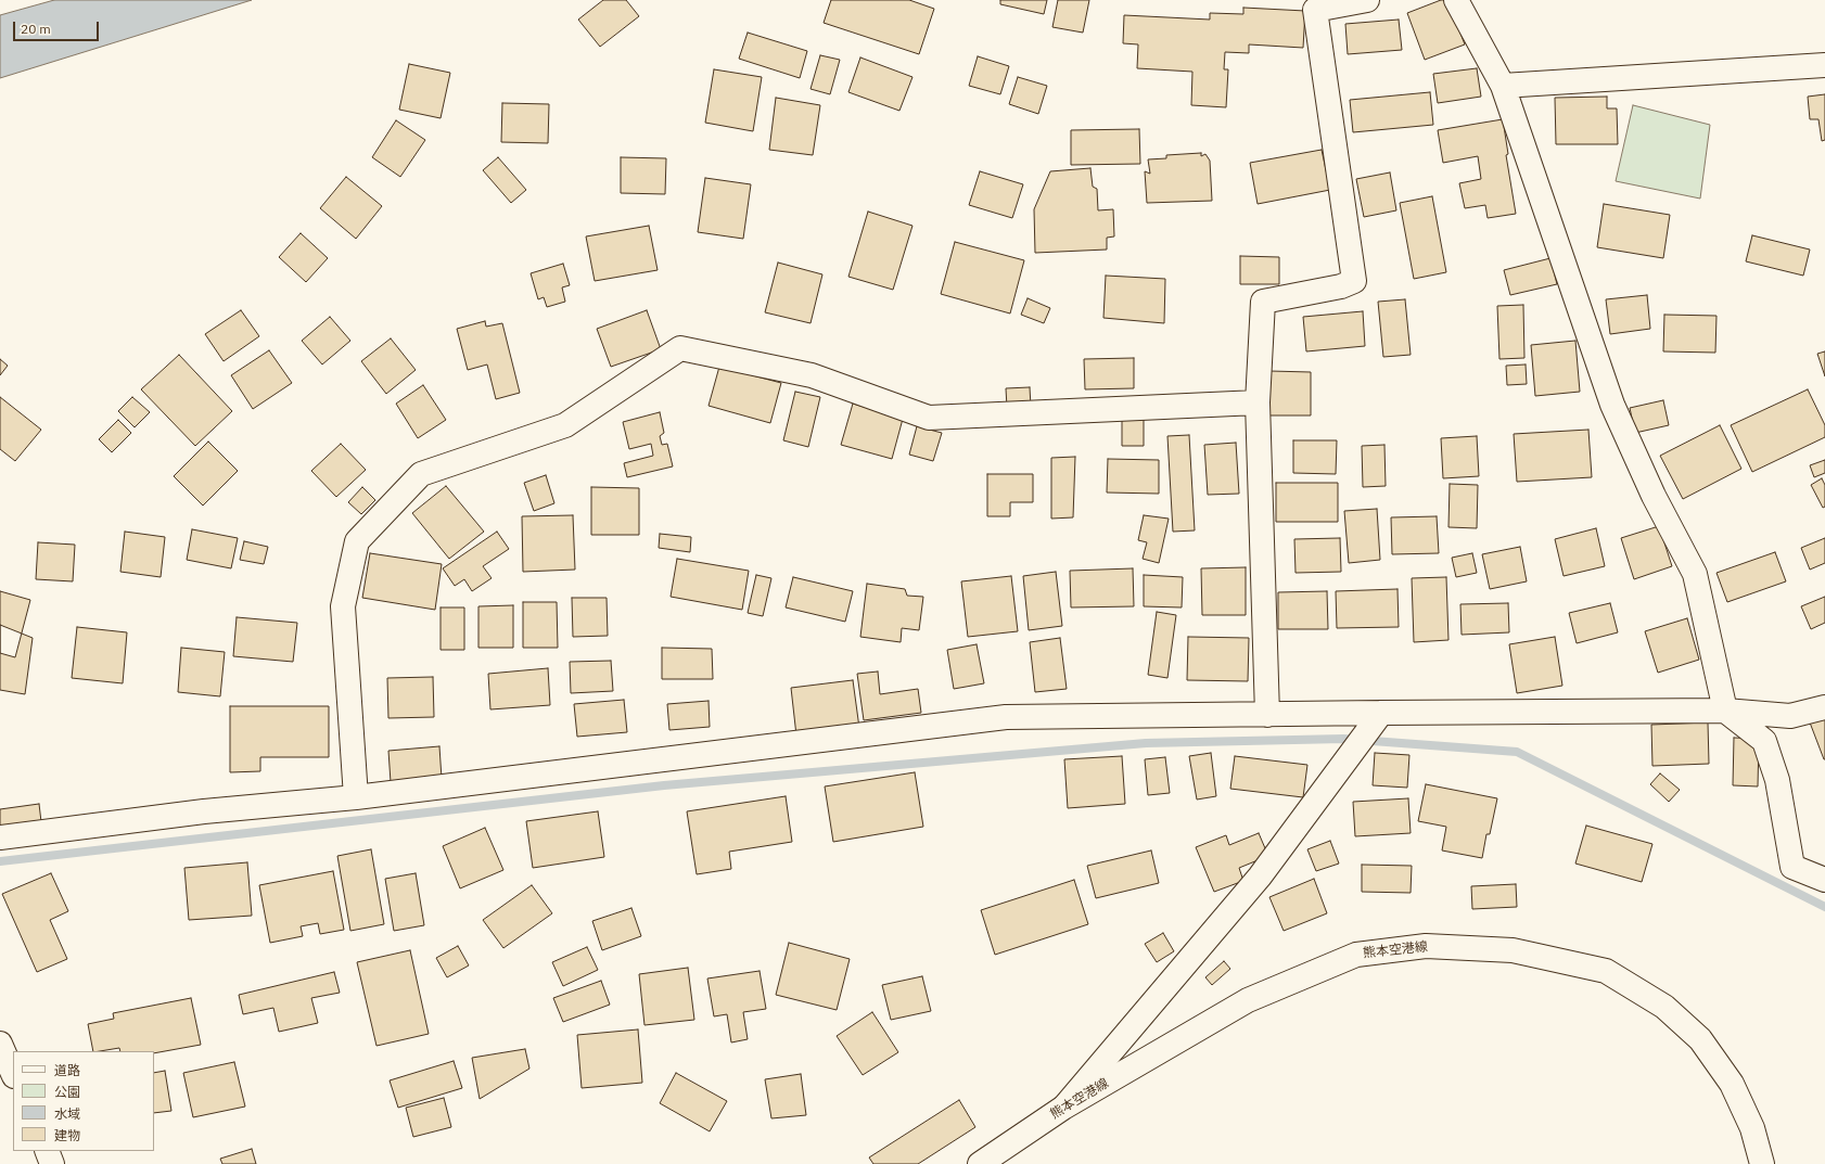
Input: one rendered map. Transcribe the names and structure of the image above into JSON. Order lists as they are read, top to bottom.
{
  "streets": {
    "main road": ["熊本空港線"]
  },
  "legend": [
    "道路",
    "公園",
    "水域",
    "建物"
  ],
  "scale_bar": "20 m"
}
